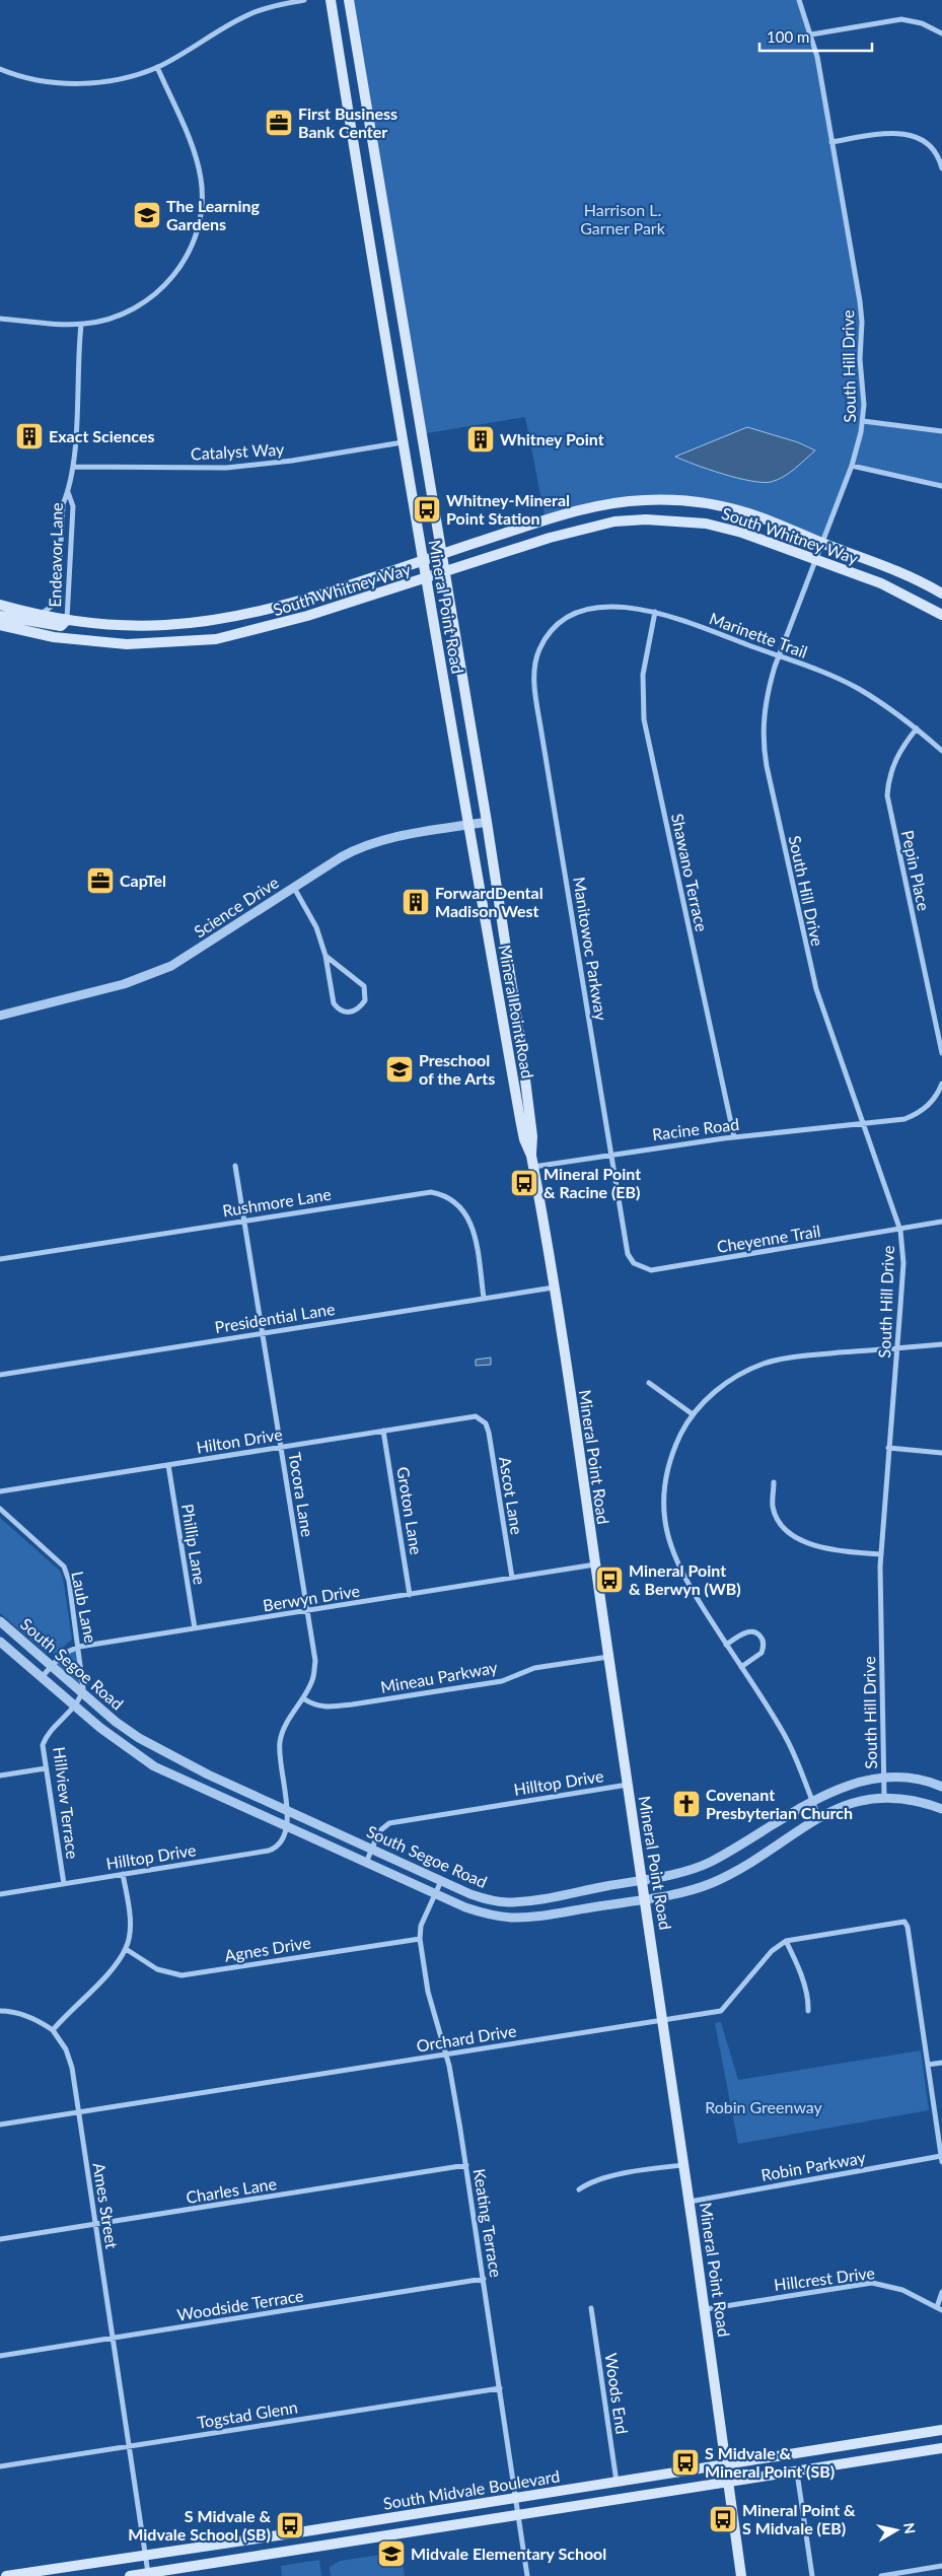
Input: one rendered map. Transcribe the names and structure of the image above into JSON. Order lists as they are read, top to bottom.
{
  "streets": {
    "main road": ["South Whitney Way", "Mineral Point Road", "South Midvale Boulevard"],
    "street": [
      "South Hill Drive",
      "Catalyst Way",
      "Endeavor Lane",
      "Marinette Trail",
      "Pepin Place",
      "Shawano Terrace",
      "Science Drive",
      "Manitowoc Parkway",
      "Racine Road",
      "Rushmore Lane",
      "Cheyenne Trail",
      "Presidential Lane",
      "Hilton Drive",
      "Tocora Lane",
      "Ascot Lane",
      "Groton Lane",
      "Phillip Lane",
      "Berwyn Drive",
      "Laub Lane",
      "South Segoe Road",
      "Mineau Parkway",
      "Hilltop Drive",
      "Hillview Terrace",
      "Agnes Drive",
      "Orchard Drive",
      "Robin Parkway",
      "Charles Lane",
      "Ames Street",
      "Keating Terrace",
      "Hillcrest Drive",
      "Woodside Terrace",
      "Woods End",
      "Togstad Glenn"
    ]
  },
  "crossings": [
    ["South Hill Drive", "South Whitney Way"],
    ["South Hill Drive", "Marinette Trail"],
    ["South Hill Drive", "Racine Road"],
    ["South Hill Drive", "Cheyenne Trail"],
    ["South Hill Drive", "South Segoe Road"],
    ["Catalyst Way", "Endeavor Lane"],
    ["Catalyst Way", "Mineral Point Road"],
    ["South Whitney Way", "Endeavor Lane"],
    ["South Whitney Way", "Mineral Point Road"],
    ["Mineral Point Road", "Science Drive"],
    ["Mineral Point Road", "Racine Road"],
    ["Mineral Point Road", "Presidential Lane"],
    ["Mineral Point Road", "Berwyn Drive"],
    ["Mineral Point Road", "South Segoe Road"],
    ["Mineral Point Road", "Mineau Parkway"],
    ["Mineral Point Road", "Hilltop Drive"],
    ["Mineral Point Road", "Orchard Drive"],
    ["Mineral Point Road", "Robin Parkway"],
    ["Mineral Point Road", "Hillcrest Drive"],
    ["Mineral Point Road", "South Midvale Boulevard"],
    ["Marinette Trail", "Pepin Place"],
    ["Marinette Trail", "Shawano Terrace"],
    ["Marinette Trail", "Manitowoc Parkway"],
    ["Shawano Terrace", "Racine Road"],
    ["Manitowoc Parkway", "Racine Road"],
    ["Manitowoc Parkway", "Cheyenne Trail"],
    ["Rushmore Lane", "Presidential Lane"],
    ["Rushmore Lane", "Tocora Lane"],
    ["Presidential Lane", "Tocora Lane"],
    ["Hilton Drive", "Tocora Lane"],
    ["Hilton Drive", "Ascot Lane"],
    ["Hilton Drive", "Groton Lane"],
    ["Hilton Drive", "Phillip Lane"],
    ["Tocora Lane", "Berwyn Drive"],
    ["Tocora Lane", "South Segoe Road"],
    ["Tocora Lane", "Mineau Parkway"],
    ["Tocora Lane", "Hilltop Drive"],
    ["Ascot Lane", "Berwyn Drive"],
    ["Groton Lane", "Berwyn Drive"],
    ["Phillip Lane", "Berwyn Drive"],
    ["Berwyn Drive", "Laub Lane"],
    ["Berwyn Drive", "South Segoe Road"],
    ["Laub Lane", "South Segoe Road"],
    ["South Segoe Road", "Hilltop Drive"],
    ["South Segoe Road", "Hillview Terrace"],
    ["South Segoe Road", "Keating Terrace"],
    ["Hilltop Drive", "Hillview Terrace"],
    ["Agnes Drive", "Keating Terrace"],
    ["Orchard Drive", "Ames Street"],
    ["Orchard Drive", "Keating Terrace"],
    ["Charles Lane", "Ames Street"],
    ["Charles Lane", "Keating Terrace"],
    ["Ames Street", "Woodside Terrace"],
    ["Ames Street", "Togstad Glenn"],
    ["Ames Street", "South Midvale Boulevard"],
    ["Keating Terrace", "Woodside Terrace"],
    ["Keating Terrace", "Togstad Glenn"],
    ["Keating Terrace", "South Midvale Boulevard"],
    ["Woods End", "South Midvale Boulevard"]
  ],
  "parks": ["Harrison L. Garner Park", "Robin Greenway"],
  "places": {
    "office": ["First Business Bank Center", "CapTel"],
    "school or university": ["The Learning Gardens", "Preschool of the Arts", "Midvale Elementary School"],
    "building": ["Exact Sciences", "Whitney Point", "ForwardDental Madison West"],
    "bus stop": [
      "Whitney-Mineral Point Station",
      "Mineral Point & Racine (EB)",
      "Mineral Point & Berwyn (WB)",
      "S Midvale & Mineral Point (SB)",
      "Mineral Point & S Midvale (EB)",
      "S Midvale & Midvale School (SB)"
    ],
    "church": ["Covenant Presbyterian Church"]
  },
  "scale_bar": "100 m",
  "north": "right"
}
